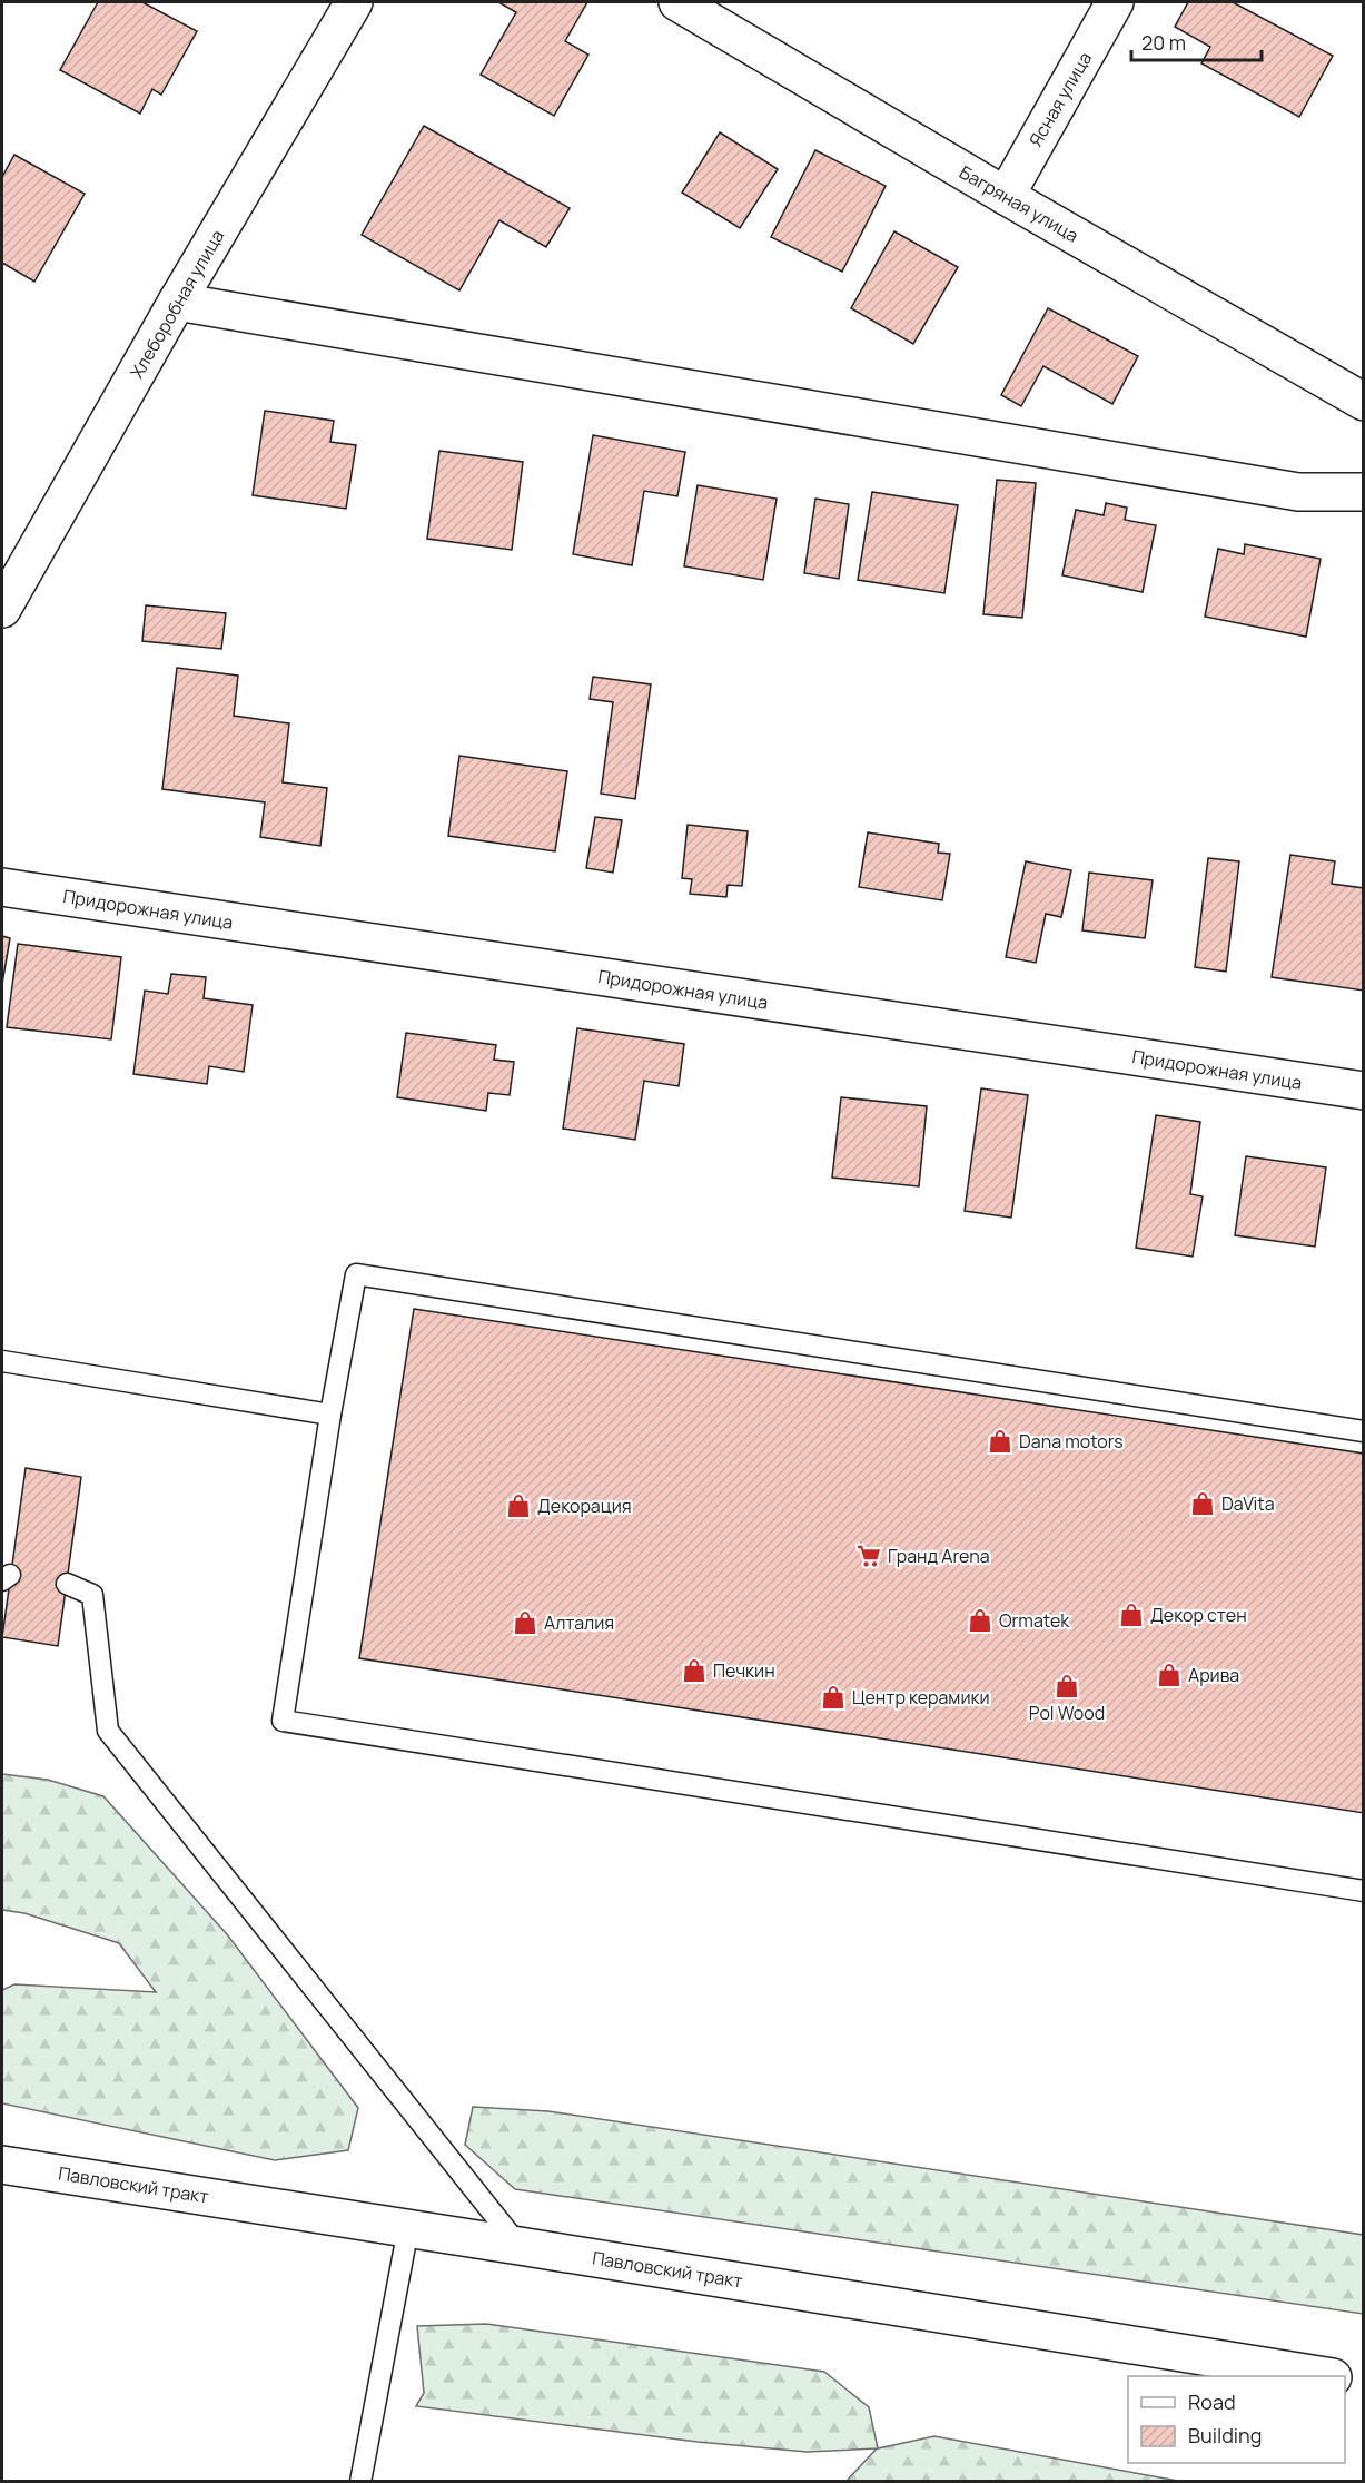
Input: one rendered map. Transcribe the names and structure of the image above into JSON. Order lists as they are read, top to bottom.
{
  "streets": {
    "street": [
      "Ясная улица",
      "Багряная улица",
      "Хлеборобная улица",
      "Придорожная улица",
      "Павловский тракт"
    ]
  },
  "crossings": [
    ["Ясная улица", "Багряная улица"]
  ],
  "places": {
    "shop": [
      "Dana motors",
      "DaVita",
      "Декорация",
      "Декор стен",
      "Ormatek",
      "Алталия",
      "Печкин",
      "Арива",
      "Pol Wood",
      "Центр керамики"
    ],
    "supermarket": ["Гранд Arena"]
  },
  "legend": ["Road", "Building"],
  "scale_bar": "20 m"
}
